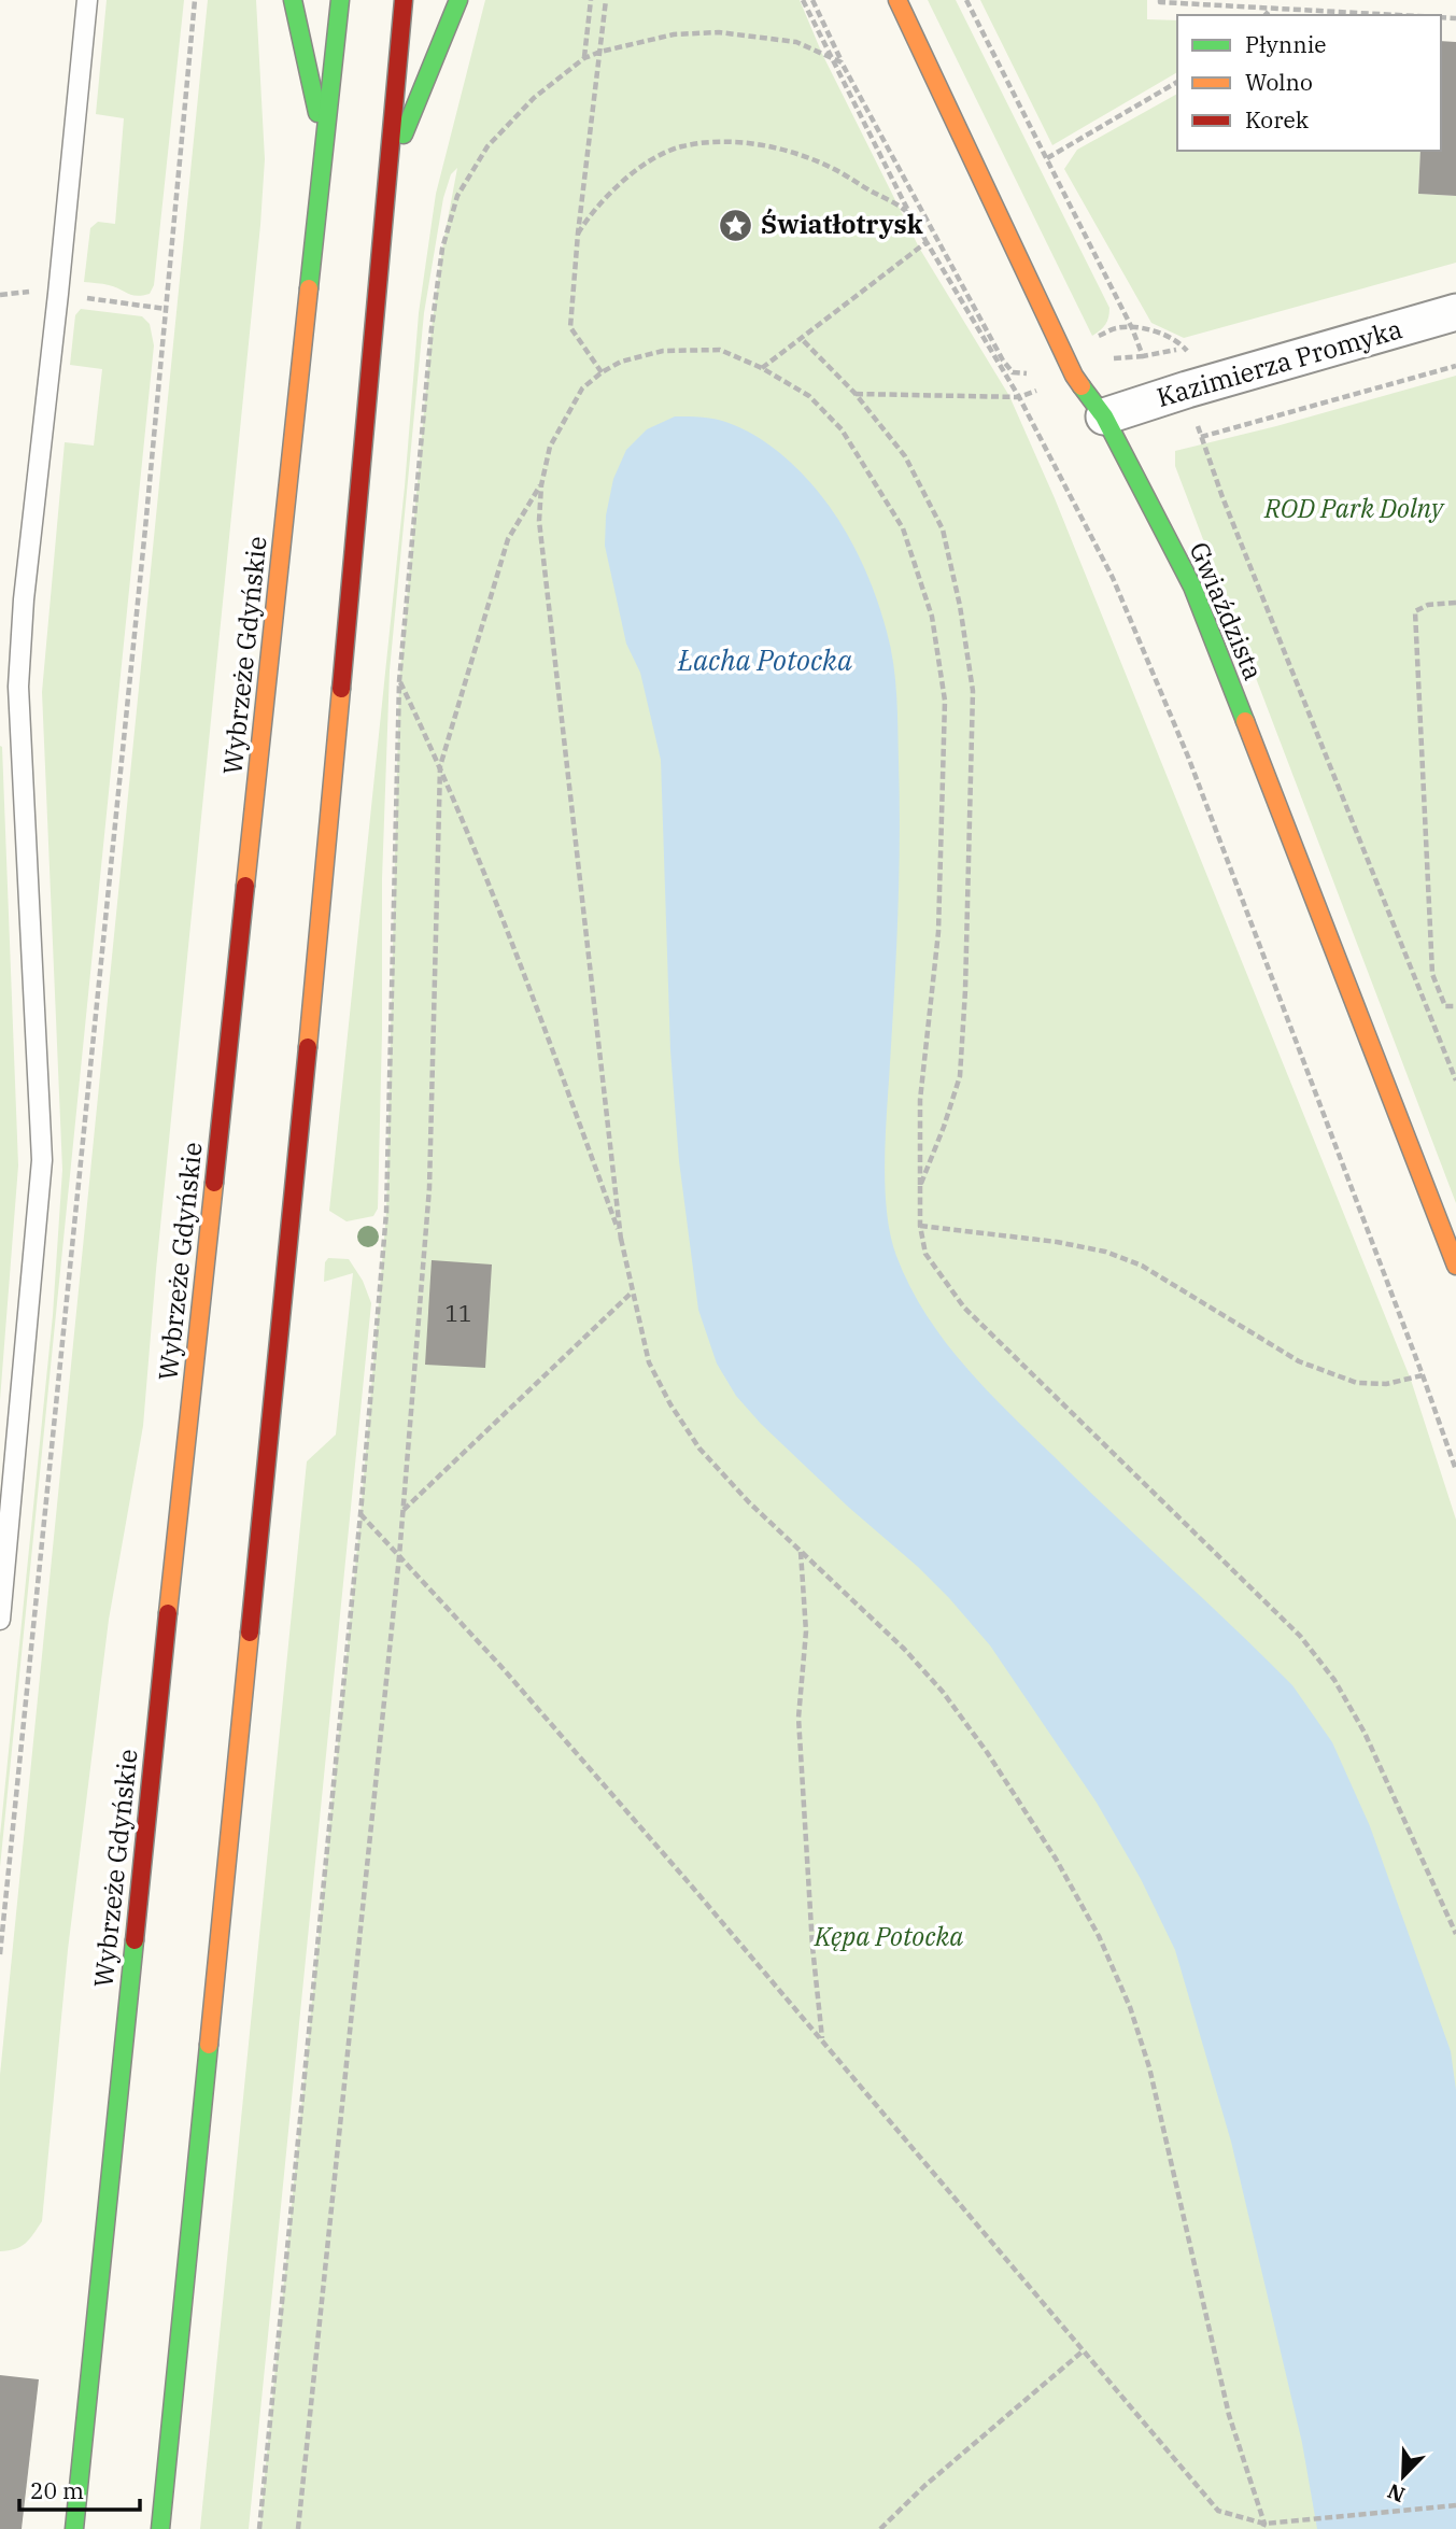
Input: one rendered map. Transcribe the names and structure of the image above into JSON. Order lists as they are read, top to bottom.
{
  "streets": {
    "main road": ["Gwiaździsta", "Wybrzeże Gdyńskie"],
    "street": ["Kazimierza Promyka"]
  },
  "crossings": [
    ["Kazimierza Promyka", "Gwiaździsta"]
  ],
  "water": ["Łacha Potocka"],
  "parks": ["ROD Park Dolny", "Kępa Potocka"],
  "places": {
    "place": ["Światłotrysk"]
  },
  "house_numbers": ["11"],
  "legend": ["Płynnie", "Wolno", "Korek"],
  "scale_bar": "20 m",
  "north": "bottom left"
}
